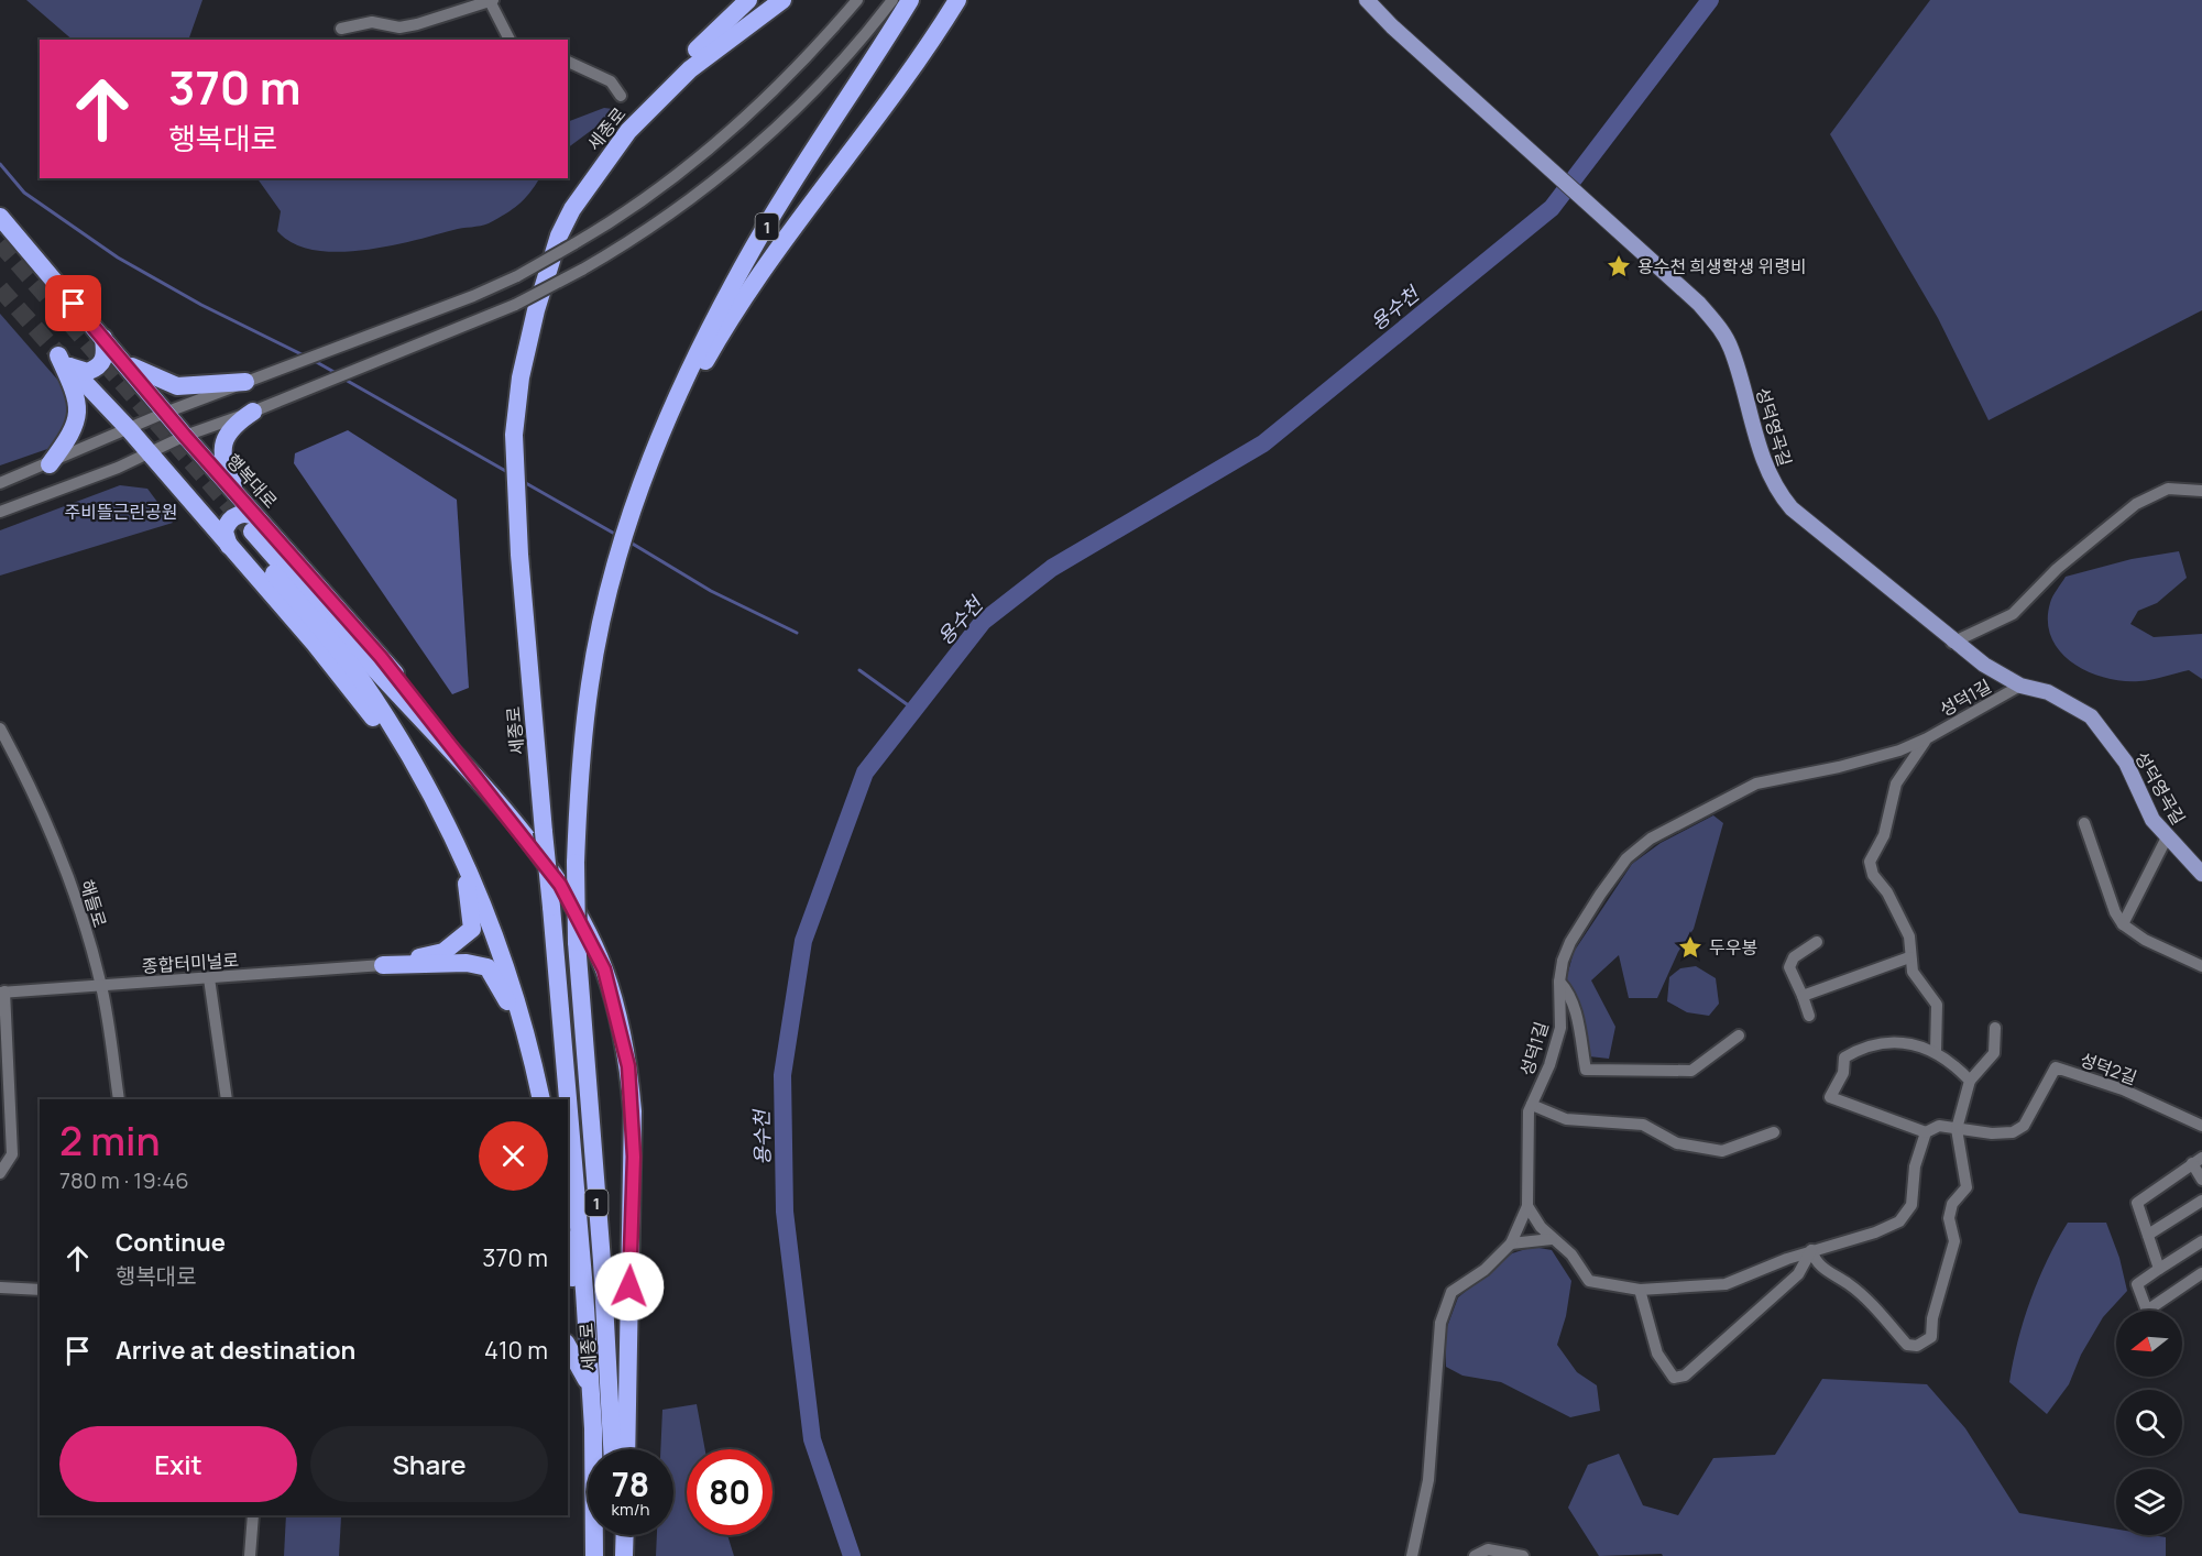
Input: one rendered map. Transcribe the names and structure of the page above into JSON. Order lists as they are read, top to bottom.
{
  "streets": {
    "highway": ["세종로", "1", "행복대로"],
    "main road": ["성덕영곡길"],
    "street": [
      "성덕1길",
      "해들로",
      "종합터미널로",
      "성덕2길"
    ]
  },
  "crossings": [
    ["성덕영곡길", "성덕1길"],
    ["해들로", "종합터미널로"]
  ],
  "water": ["용수천"],
  "parks": ["주비뜰근린공원"],
  "places": {
    "place": ["용수천 희생학생 위령비", "두우봉"]
  },
  "north": "left",
  "page": {
    "turn": ["370 m", "행복대로"],
    "heading": ["2 min", "780 m · 19:46"],
    "list": [
      {
        "name": "Continue",
        "note": "행복대로",
        "value": "370 m"
      },
      {
        "name": "Arrive at destination",
        "value": "410 m"
      }
    ],
    "buttons": ["Exit", "Share"],
    "speed": "78 km/h",
    "limit": "80"
  }
}
